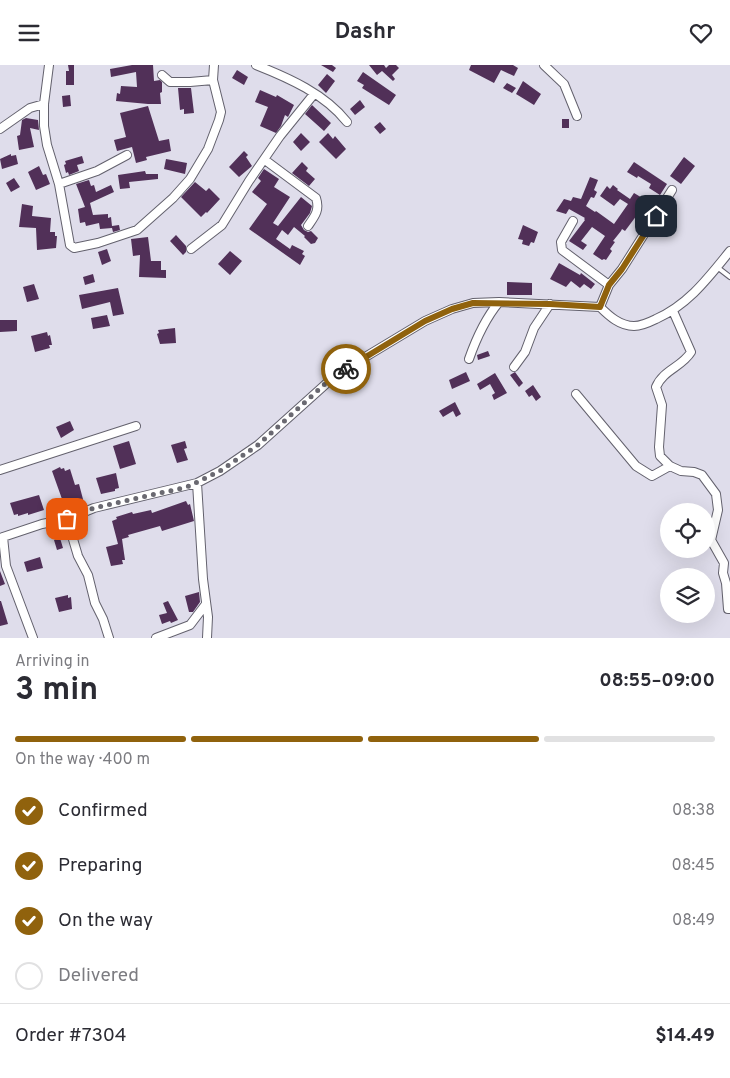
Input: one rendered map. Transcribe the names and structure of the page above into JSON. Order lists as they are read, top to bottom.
{
  "page": {
    "header": "Dashr",
    "heading": ["3 min", "Arriving in", "08:55–09:00"],
    "panel": ["Order #7304", "$14.49"],
    "bar": "On the way · 400 m",
    "list": [
      ["Confirmed", "08:38"],
      ["Preparing", "08:45"],
      ["On the way", "08:49"],
      "Delivered"
    ]
  }
}
